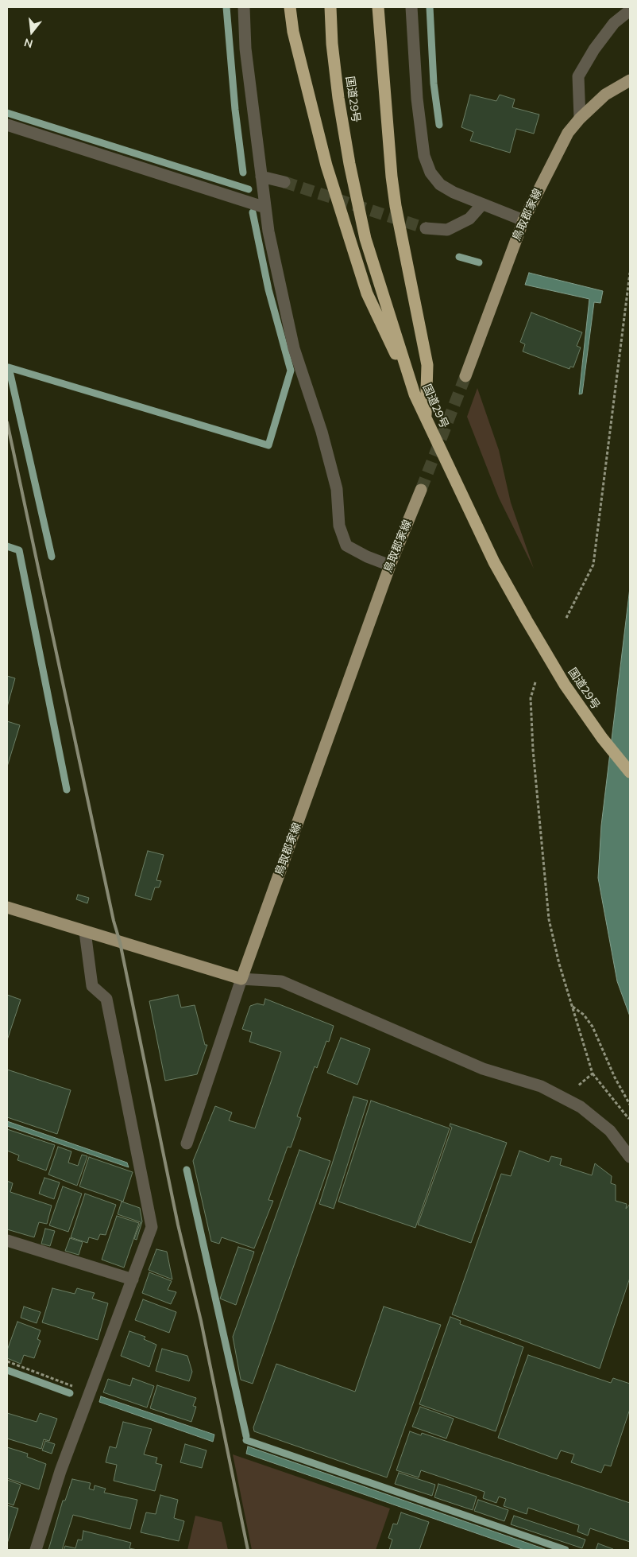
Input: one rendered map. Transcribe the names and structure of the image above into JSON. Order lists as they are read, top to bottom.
{
  "streets": {
    "highway": ["国道29号"],
    "main road": ["鳥取郡家線"]
  },
  "north": "bottom"
}
